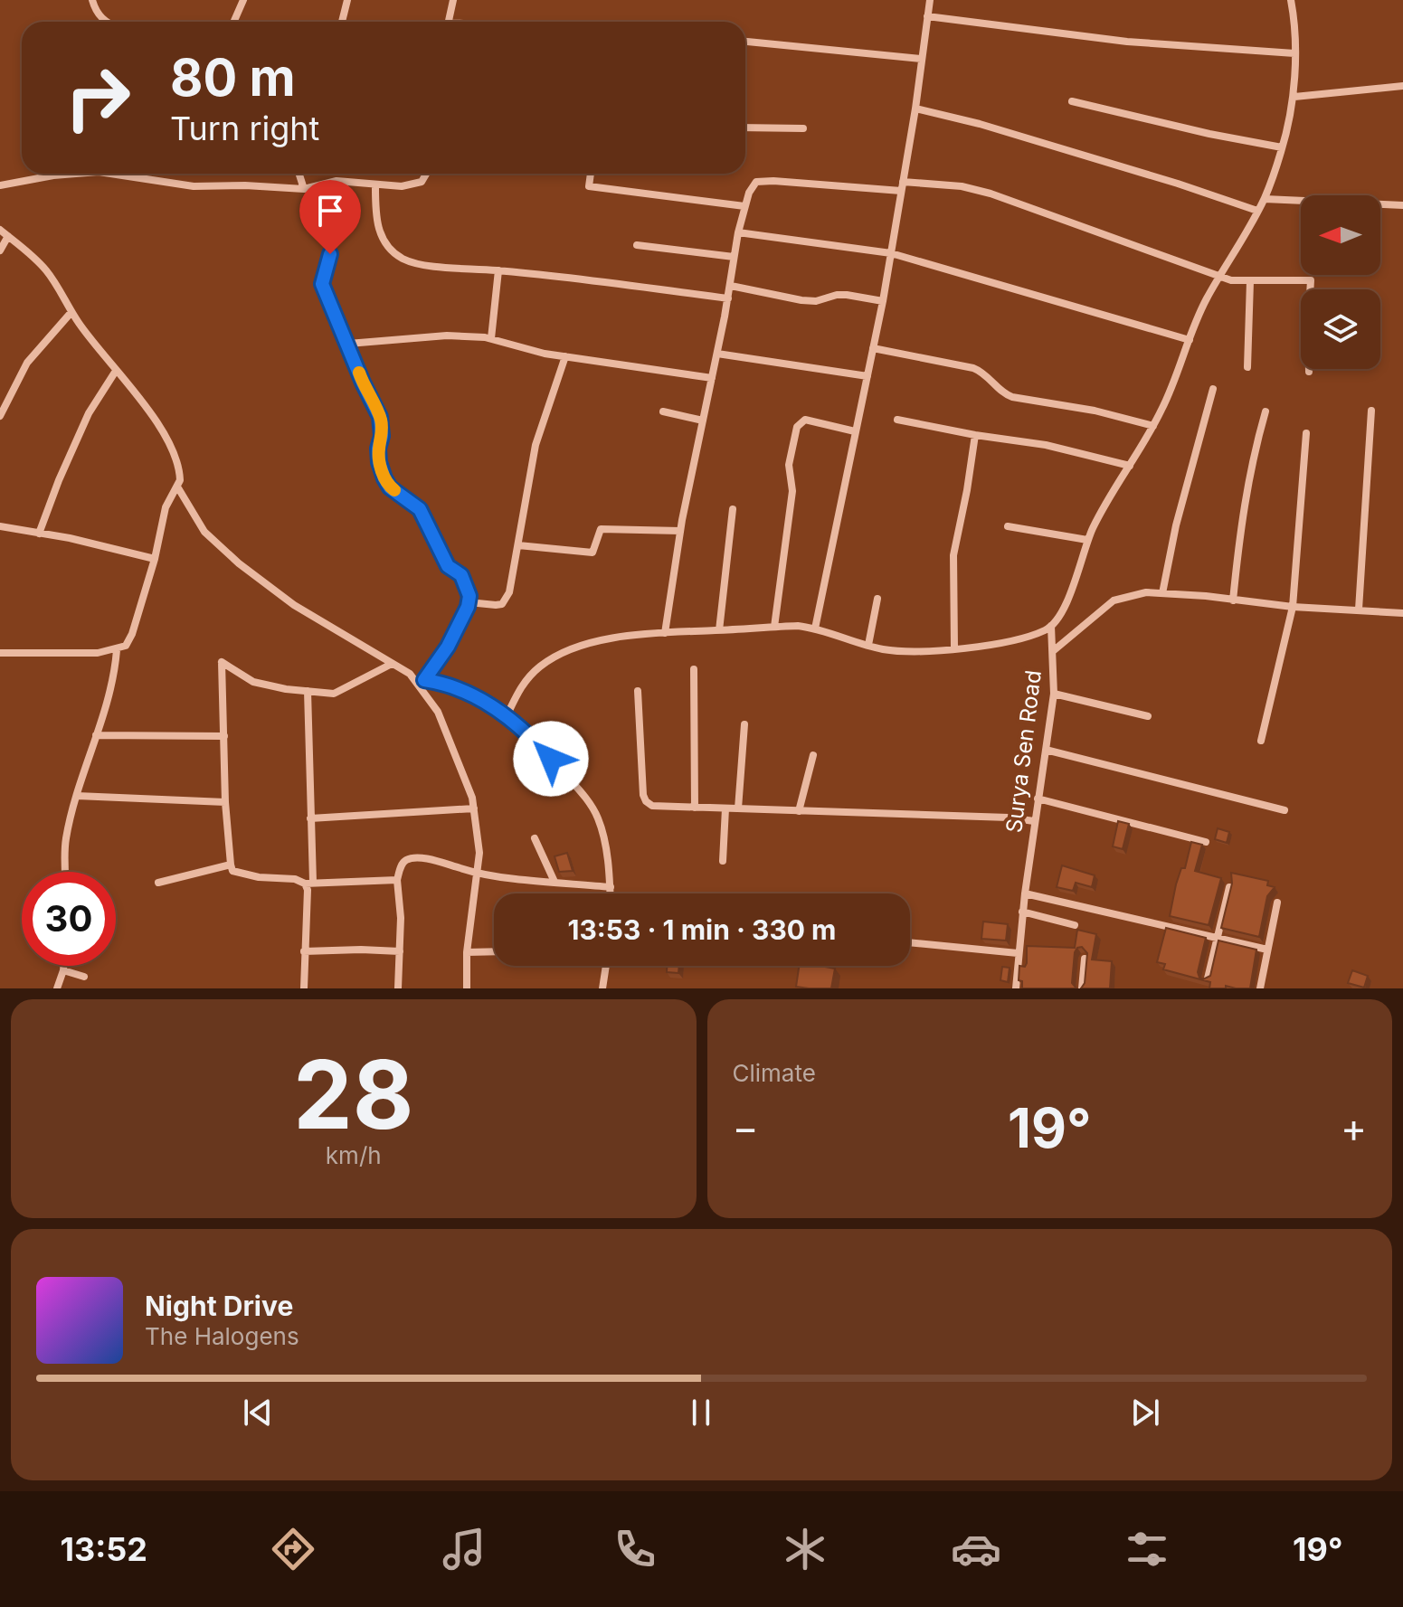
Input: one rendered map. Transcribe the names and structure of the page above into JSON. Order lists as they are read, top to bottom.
{
  "streets": {
    "street": ["Surya Sen Road"]
  },
  "north": "left",
  "page": {
    "turn": ["80 m", "Turn right"],
    "limit": "30",
    "trip": "13:53 · 1 min · 330 m",
    "tile": [
      ["28", "km/h"],
      "Climate"
    ],
    "heat": ["−", "19°", "+"],
    "song": ["Night Drive", "The Halogens"],
    "tabs": ["13:52", "19°"]
  }
}
